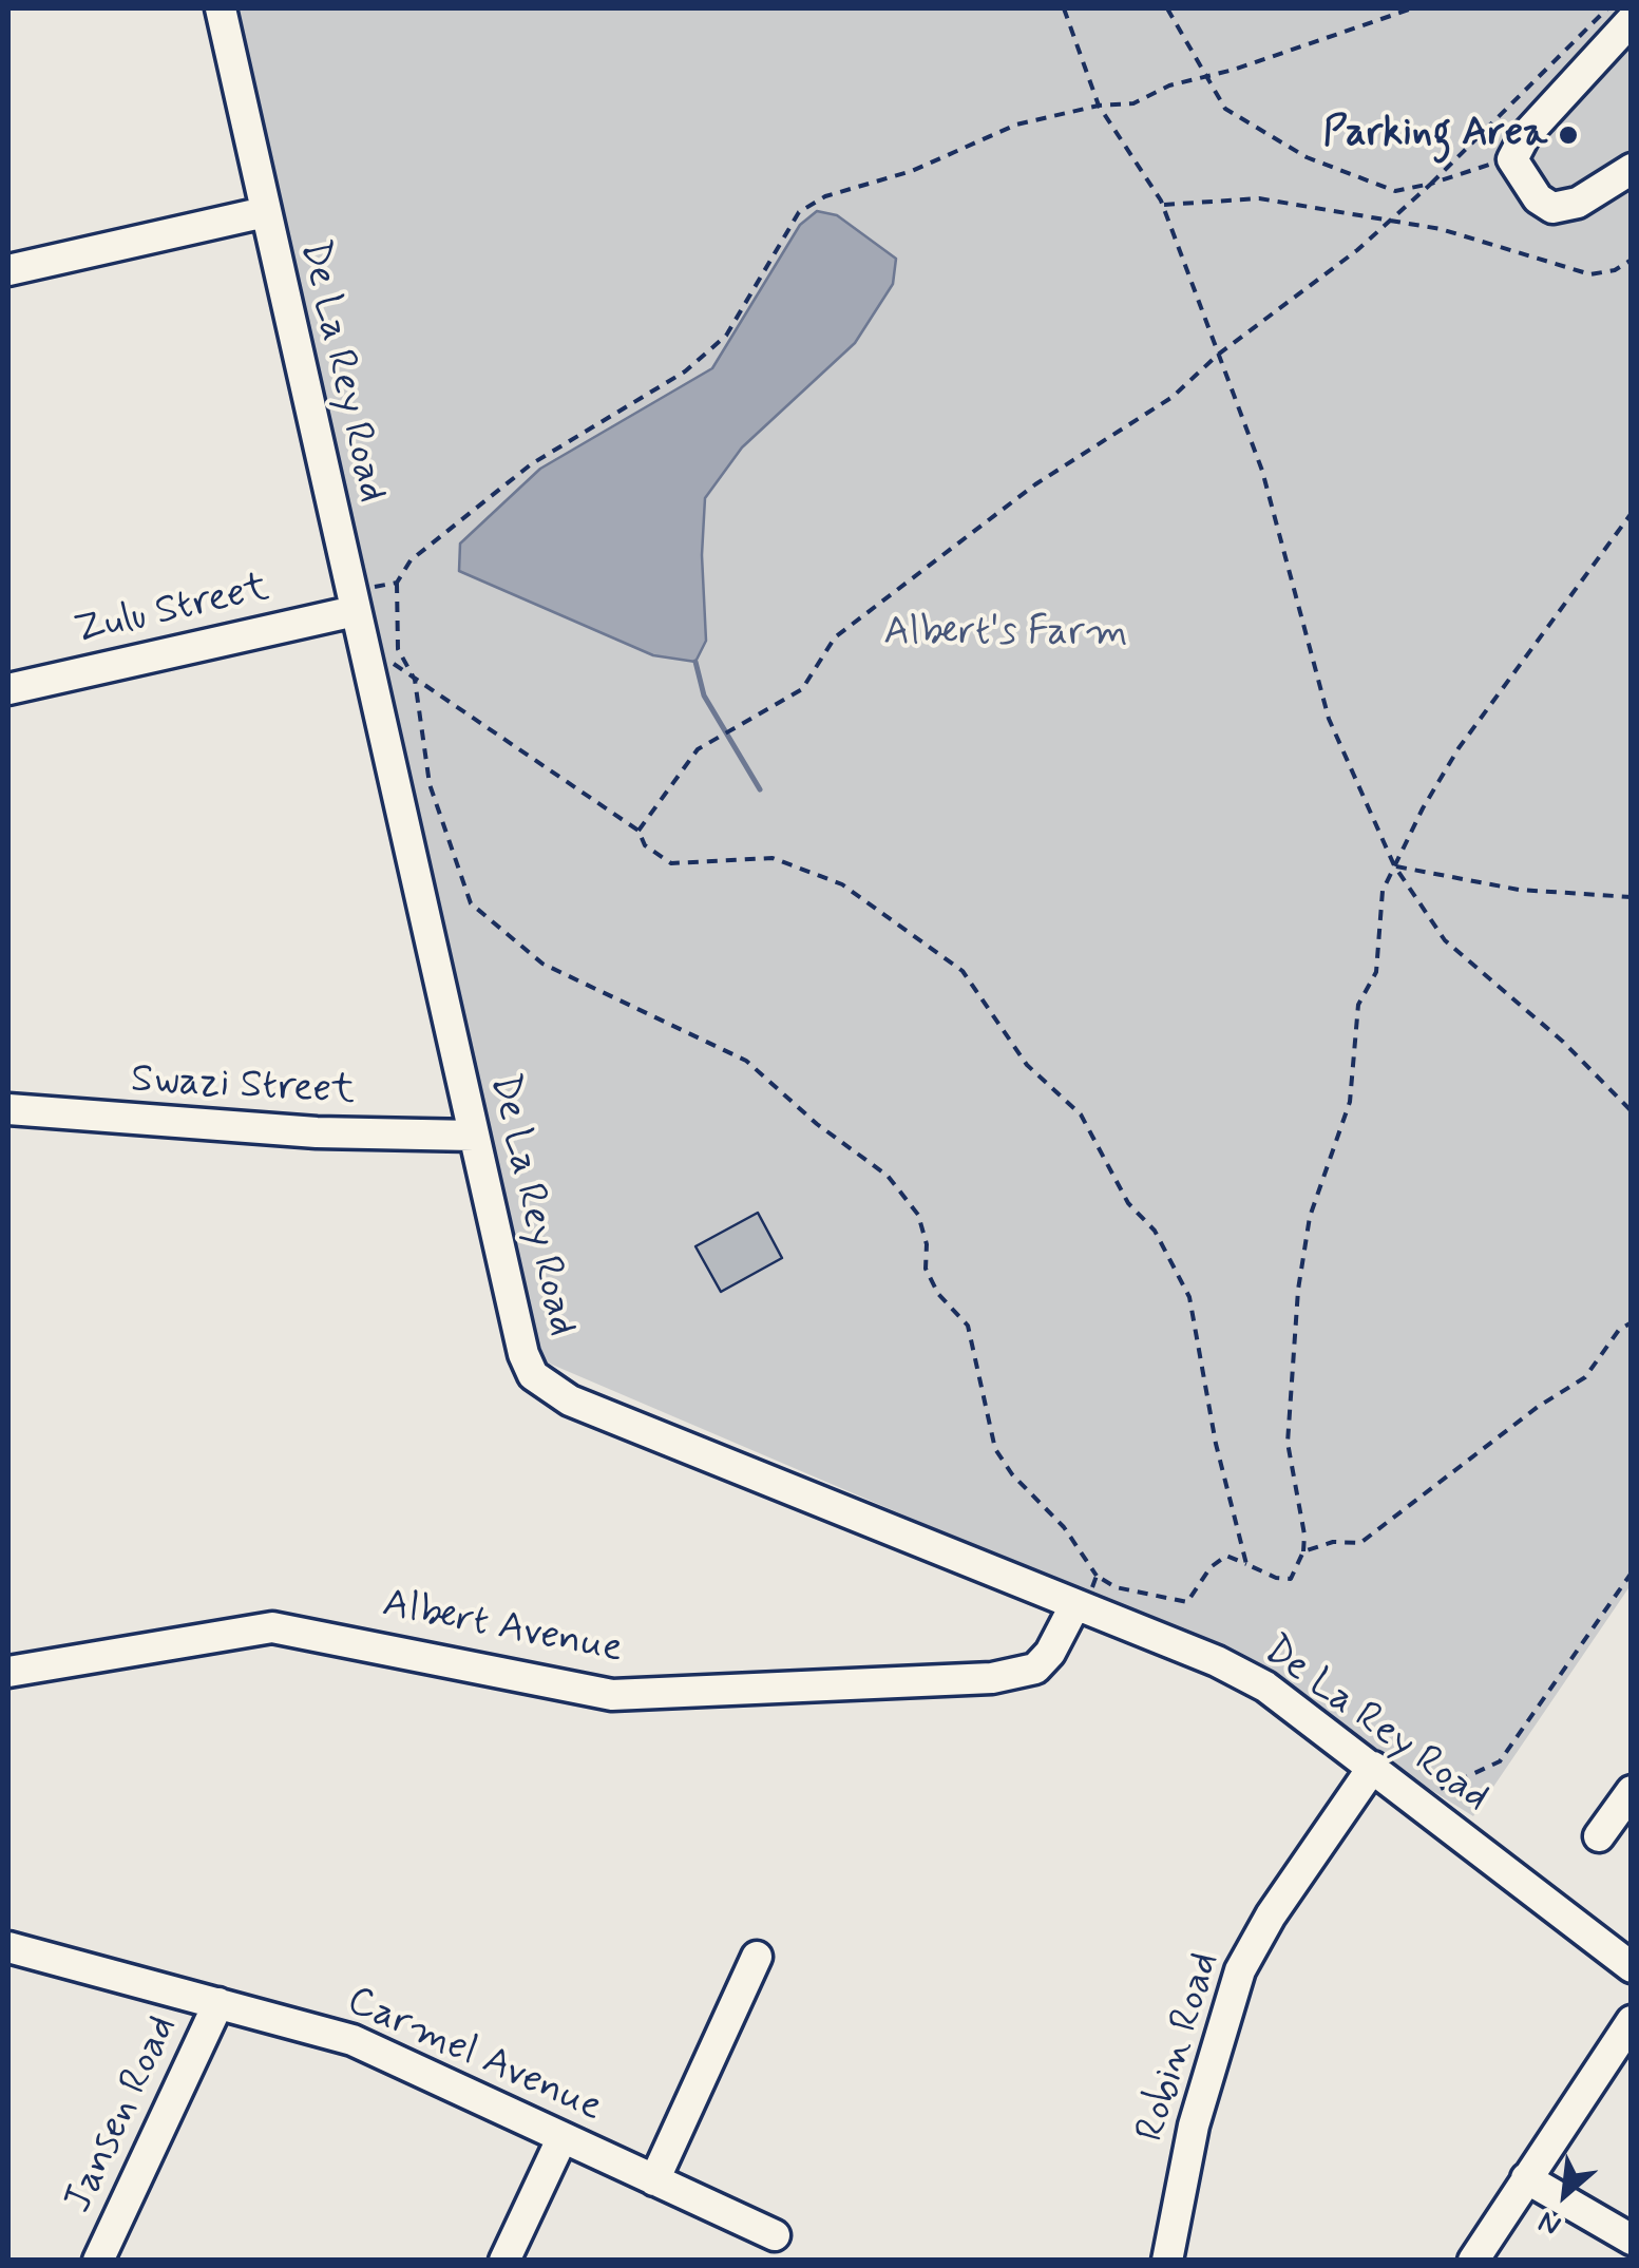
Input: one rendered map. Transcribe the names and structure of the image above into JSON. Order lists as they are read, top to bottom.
{
  "streets": {
    "street": [
      "De La Rey Road",
      "Zulu Street",
      "Swazi Street",
      "Albert Avenue",
      "Robin Road",
      "Carmel Avenue",
      "Jansen Road"
    ]
  },
  "crossings": [
    ["De La Rey Road", "Zulu Street"],
    ["De La Rey Road", "Swazi Street"],
    ["De La Rey Road", "Albert Avenue"],
    ["De La Rey Road", "Robin Road"],
    ["Carmel Avenue", "Jansen Road"]
  ],
  "parks": ["Albert's Farm"],
  "places": ["Parking Area"],
  "north": "bottom left"
}
